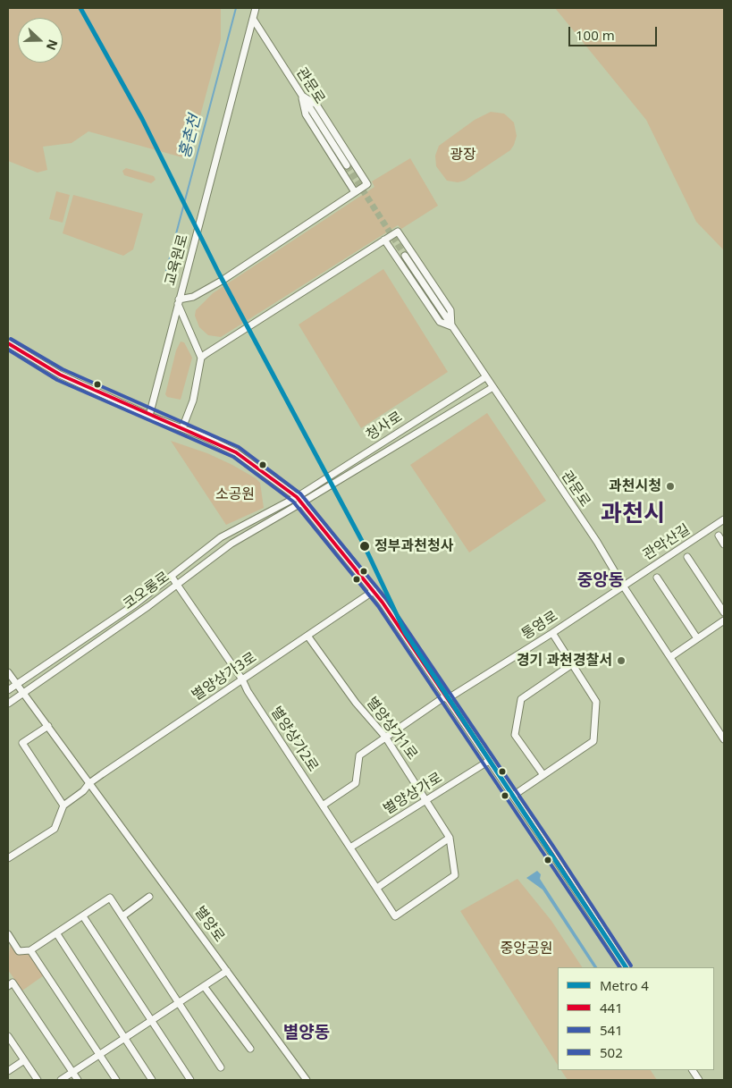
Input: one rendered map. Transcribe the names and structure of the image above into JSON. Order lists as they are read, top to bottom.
{
  "streets": {
    "street": [
      "관문로",
      "교육원로",
      "청사로",
      "관악산길",
      "코오롱로",
      "통영로",
      "별양상가3로",
      "별양상가1로",
      "별양상가2로",
      "별양상가로",
      "별양로"
    ]
  },
  "crossings": [
    ["관문로", "교육원로"],
    ["관문로", "청사로"],
    ["관문로", "관악산길"],
    ["관문로", "통영로"],
    ["청사로", "코오롱로"],
    ["청사로", "별양상가2로"],
    ["청사로", "별양로"],
    ["관악산길", "통영로"],
    ["코오롱로", "별양상가2로"],
    ["코오롱로", "별양로"],
    ["통영로", "별양상가1로"],
    ["통영로", "별양상가2로"],
    ["별양상가3로", "별양상가1로"],
    ["별양상가3로", "별양상가2로"],
    ["별양상가3로", "별양로"],
    ["별양상가1로", "별양상가2로"],
    ["별양상가1로", "별양상가로"],
    ["별양상가2로", "별양상가로"]
  ],
  "districts": ["과천시", "중앙동", "별양동"],
  "water": ["홍촌천"],
  "parks": ["광장", "소공원", "중앙공원"],
  "places": ["과천시청", "정부과천청사", "경기 과천경찰서"],
  "lines": [
    "metro line 4",
    "transit line 502",
    "transit line 441",
    "transit line 541"
  ],
  "legend": [
    "Metro 4",
    "441",
    "541",
    "502"
  ],
  "scale_bar": "100 m",
  "north": "right"
}
